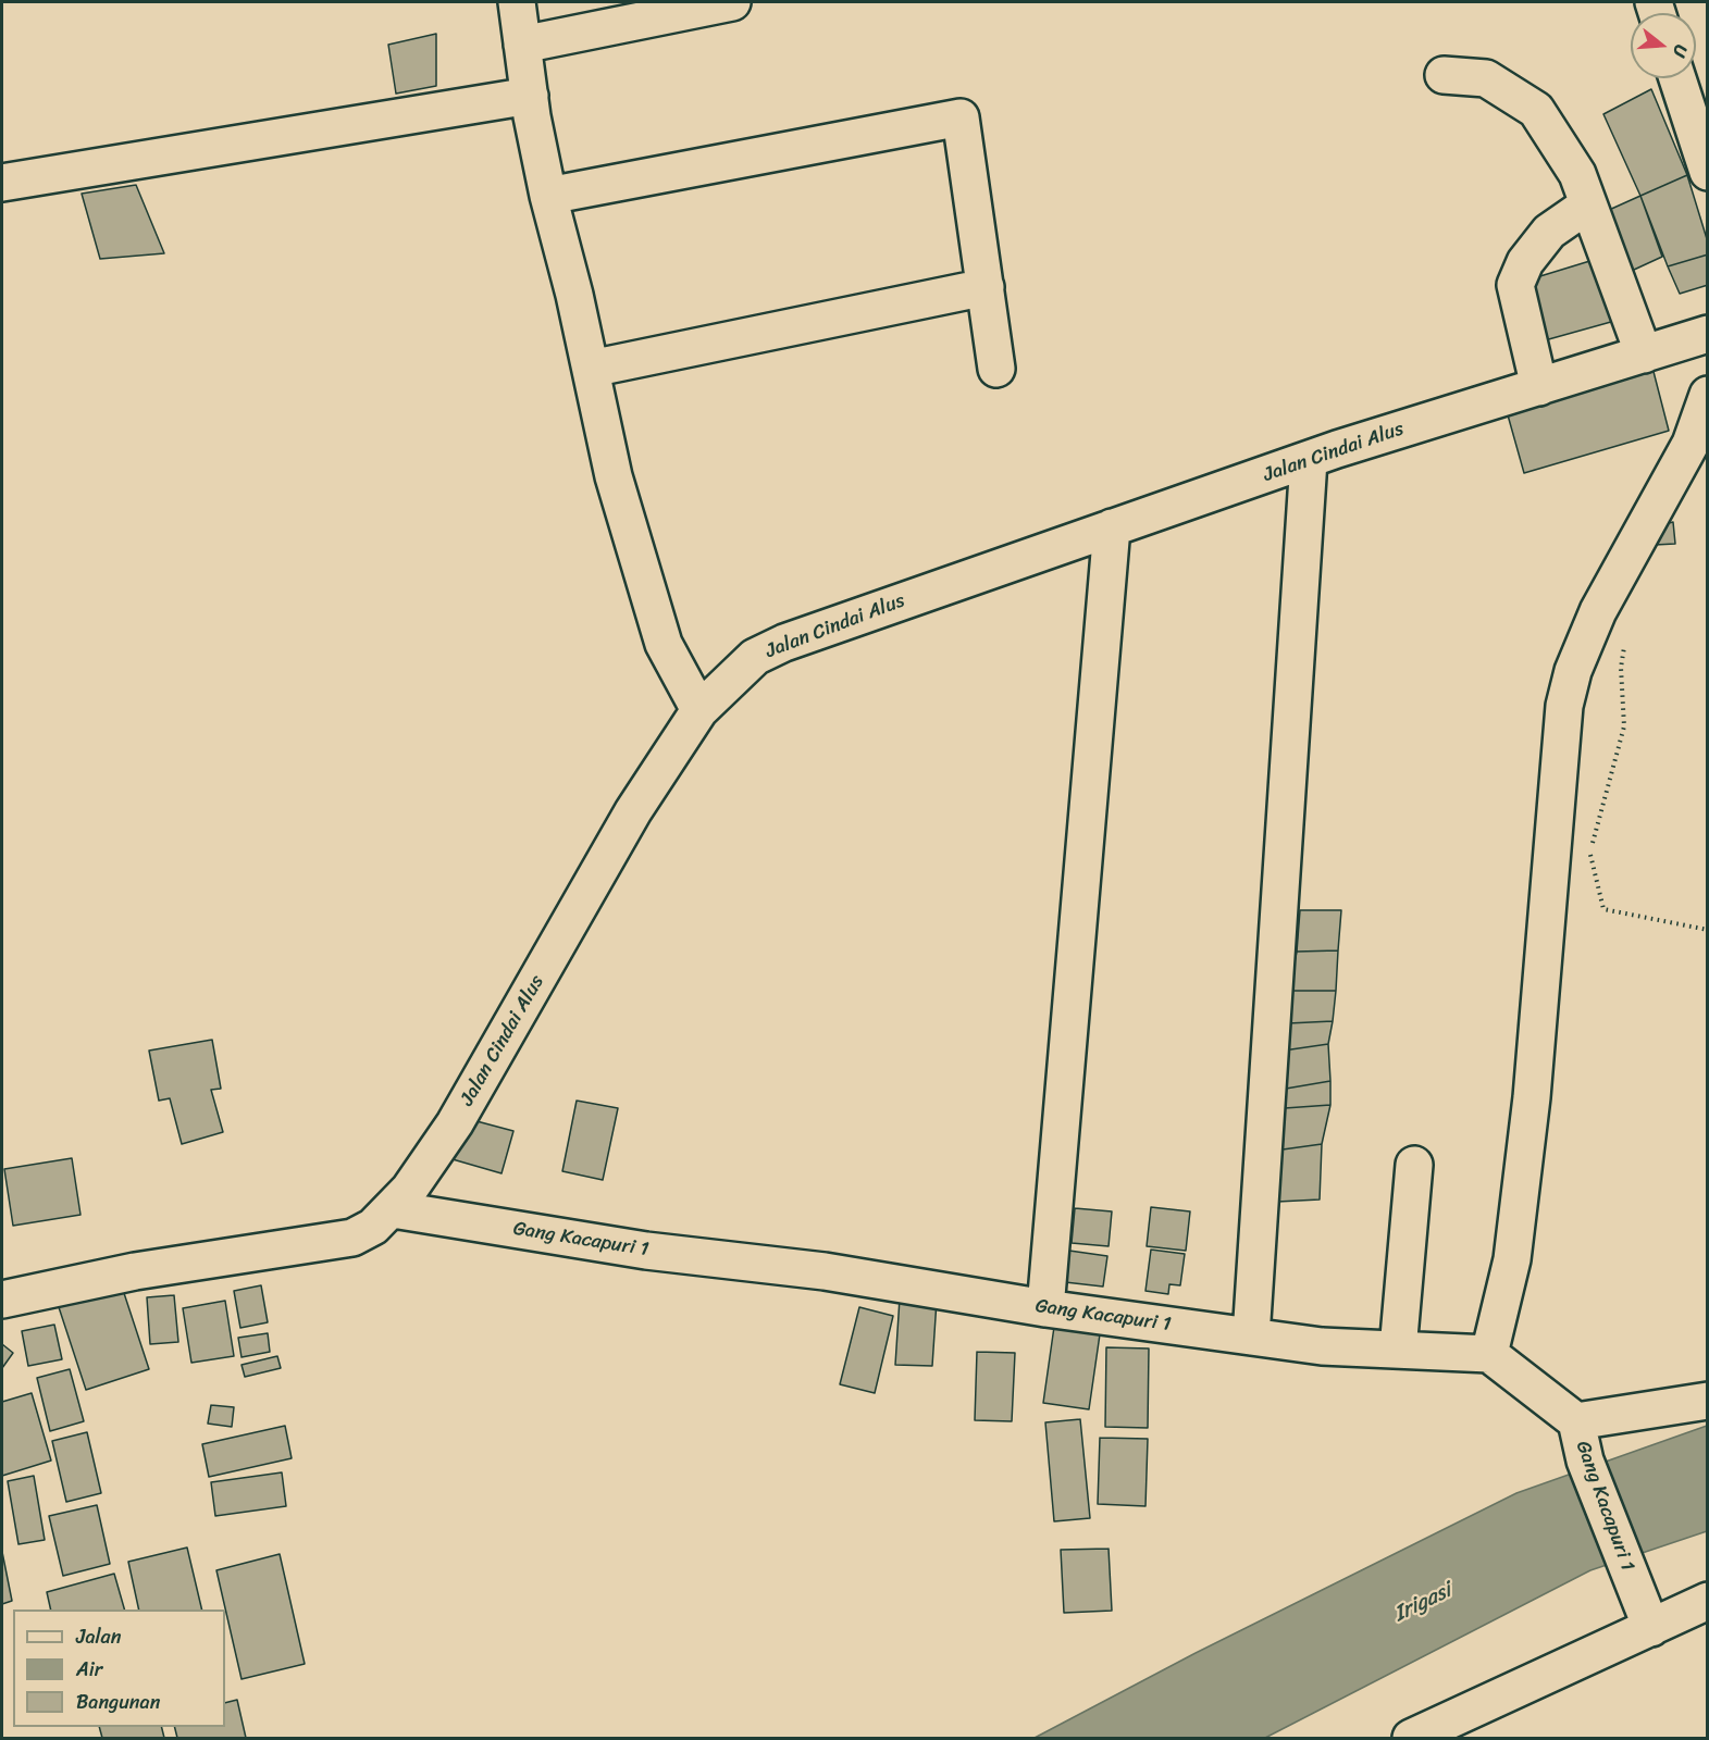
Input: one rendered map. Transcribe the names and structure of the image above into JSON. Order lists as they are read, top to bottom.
{
  "streets": {
    "street": ["Jalan Cindai Alus", "Gang Kacapuri 1"]
  },
  "crossings": [
    ["Jalan Cindai Alus", "Gang Kacapuri 1"]
  ],
  "water": ["Irigasi"],
  "legend": ["Jalan", "Air", "Bangunan"],
  "north": "right"
}
